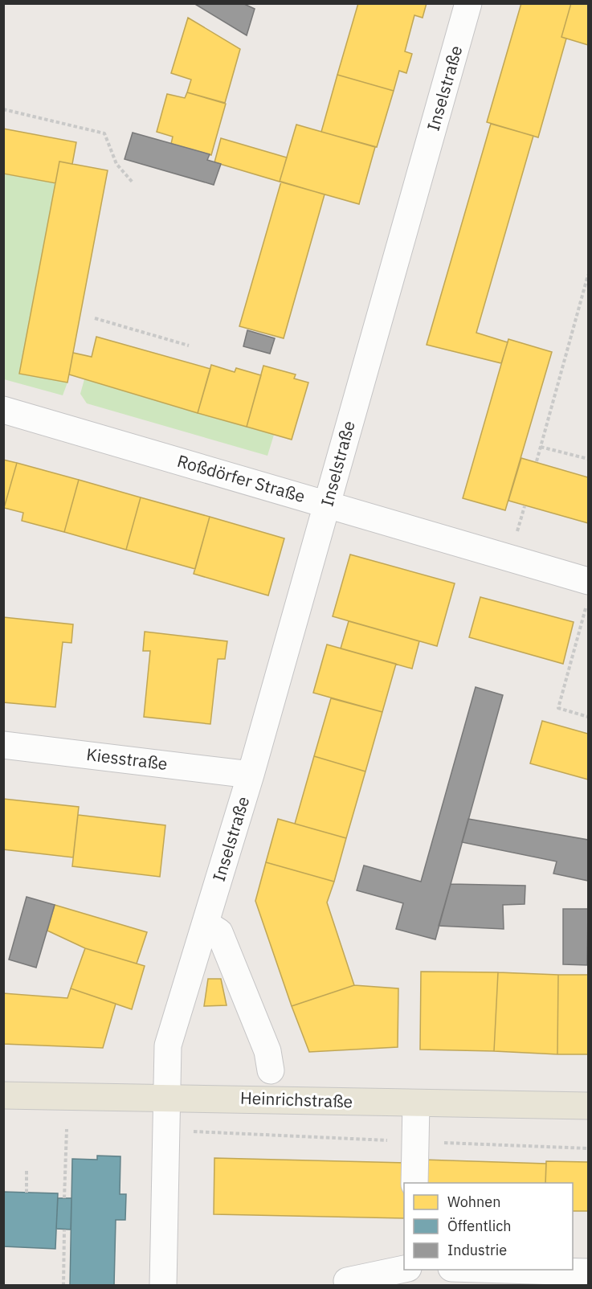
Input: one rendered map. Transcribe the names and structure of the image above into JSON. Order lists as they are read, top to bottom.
{
  "streets": {
    "main road": ["Heinrichstraße"],
    "street": ["Inselstraße", "Roßdörfer Straße", "Kiesstraße"]
  },
  "crossings": [
    ["Inselstraße", "Roßdörfer Straße"],
    ["Inselstraße", "Kiesstraße"],
    ["Inselstraße", "Heinrichstraße"]
  ],
  "legend": ["Wohnen", "Öffentlich", "Industrie"]
}
